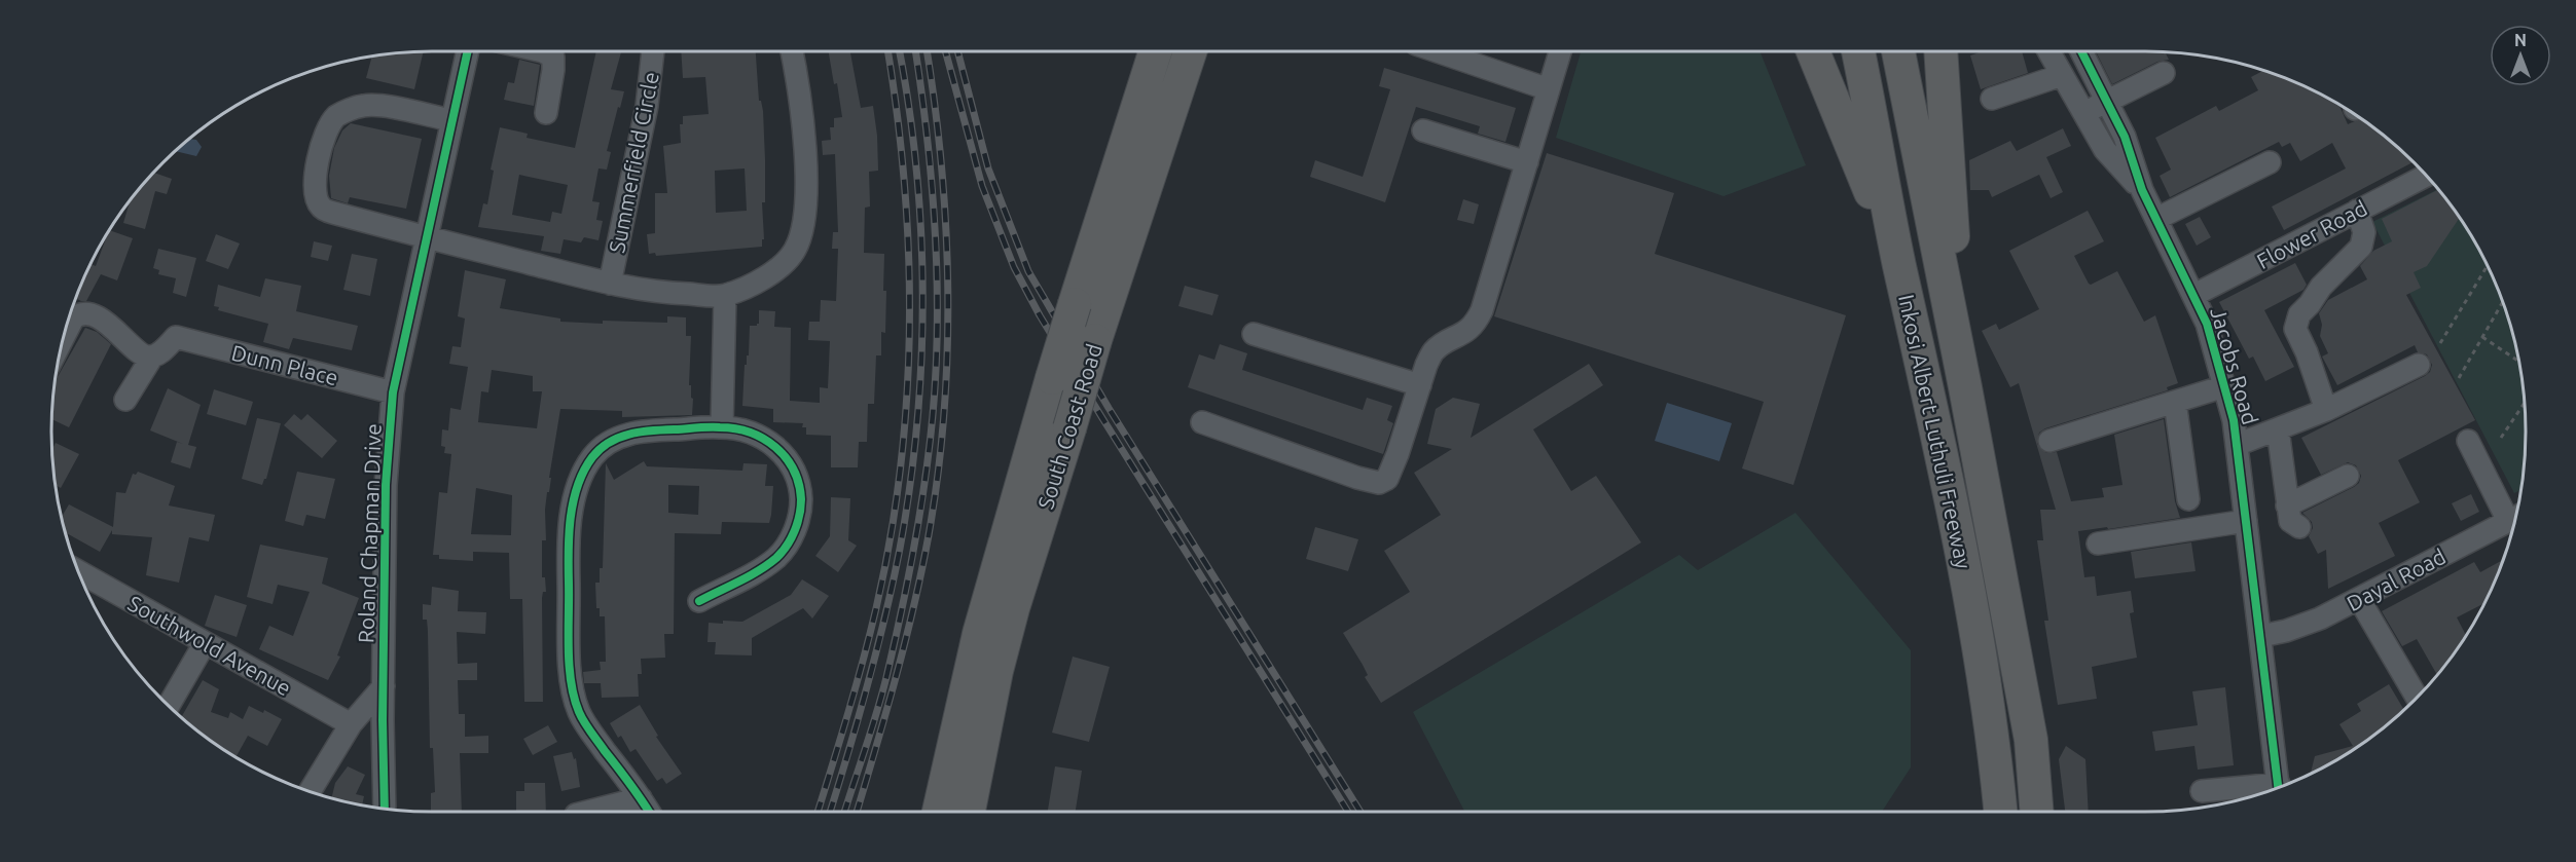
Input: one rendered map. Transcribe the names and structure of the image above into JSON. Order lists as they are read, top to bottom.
{
  "streets": {
    "highway": ["South Coast Road", "Inkosi Albert Luthuli Freeway"],
    "street": [
      "Summerfield Circle",
      "Flower Road",
      "Dunn Place",
      "Jacobs Road",
      "Roland Chapman Drive",
      "Dayal Road",
      "Southwold Avenue"
    ]
  },
  "crossings": [
    ["Summerfield Circle", "Roland Chapman Drive"],
    ["Flower Road", "Jacobs Road"],
    ["Dunn Place", "Roland Chapman Drive"],
    ["Jacobs Road", "Dayal Road"]
  ],
  "north": "top"
}
